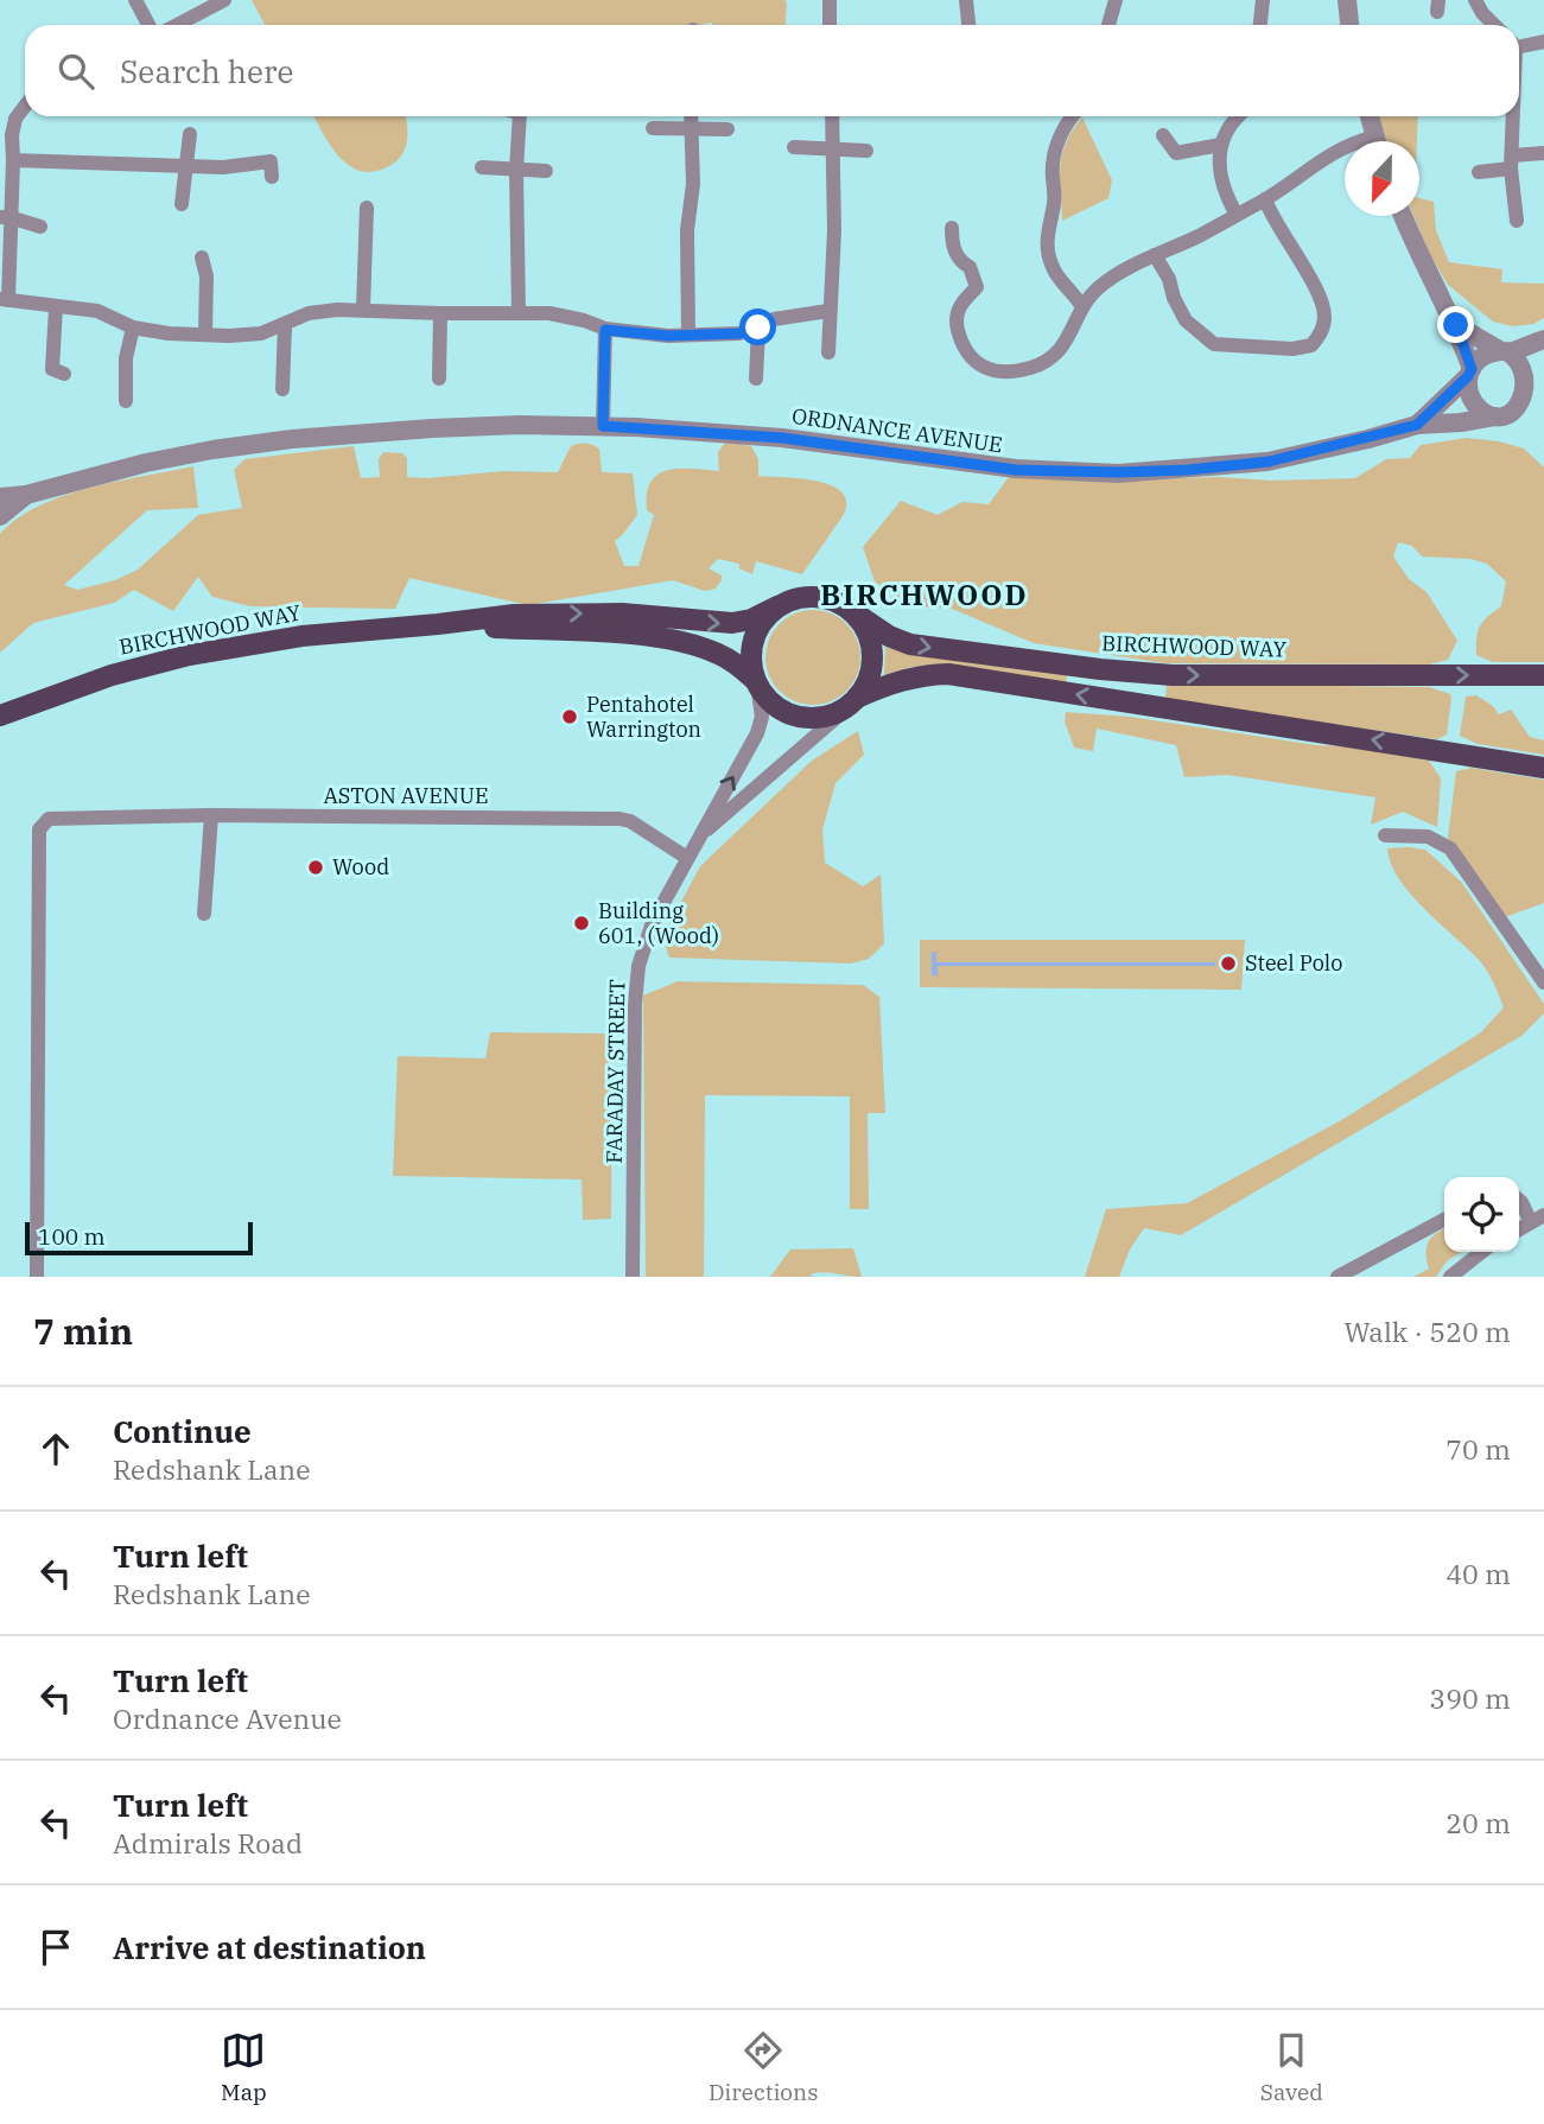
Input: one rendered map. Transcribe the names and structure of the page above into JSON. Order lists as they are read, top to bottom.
{
  "streets": {
    "main road": ["BIRCHWOOD WAY"],
    "street": ["ORDNANCE AVENUE", "ASTON AVENUE", "FARADAY STREET"]
  },
  "crossings": [
    ["BIRCHWOOD WAY", "FARADAY STREET"],
    ["ASTON AVENUE", "FARADAY STREET"]
  ],
  "districts": ["BIRCHWOOD"],
  "places": [
    "Pentahotel Warrington",
    "Wood",
    "Building 601, (Wood)",
    "Steel Polo"
  ],
  "scale_bar": "100 m",
  "north": "bottom",
  "page": {
    "search": "Search here",
    "scale": "100 m",
    "heading": ["7 min", "Walk · 520 m"],
    "list": [
      ["Continue", "Redshank Lane", "70 m"],
      ["Turn left", "Redshank Lane", "40 m"],
      ["Turn left", "Ordnance Avenue", "390 m"],
      ["Turn left", "Admirals Road", "20 m"],
      "Arrive at destination"
    ],
    "nav": ["Map", "Directions", "Saved"]
  }
}
